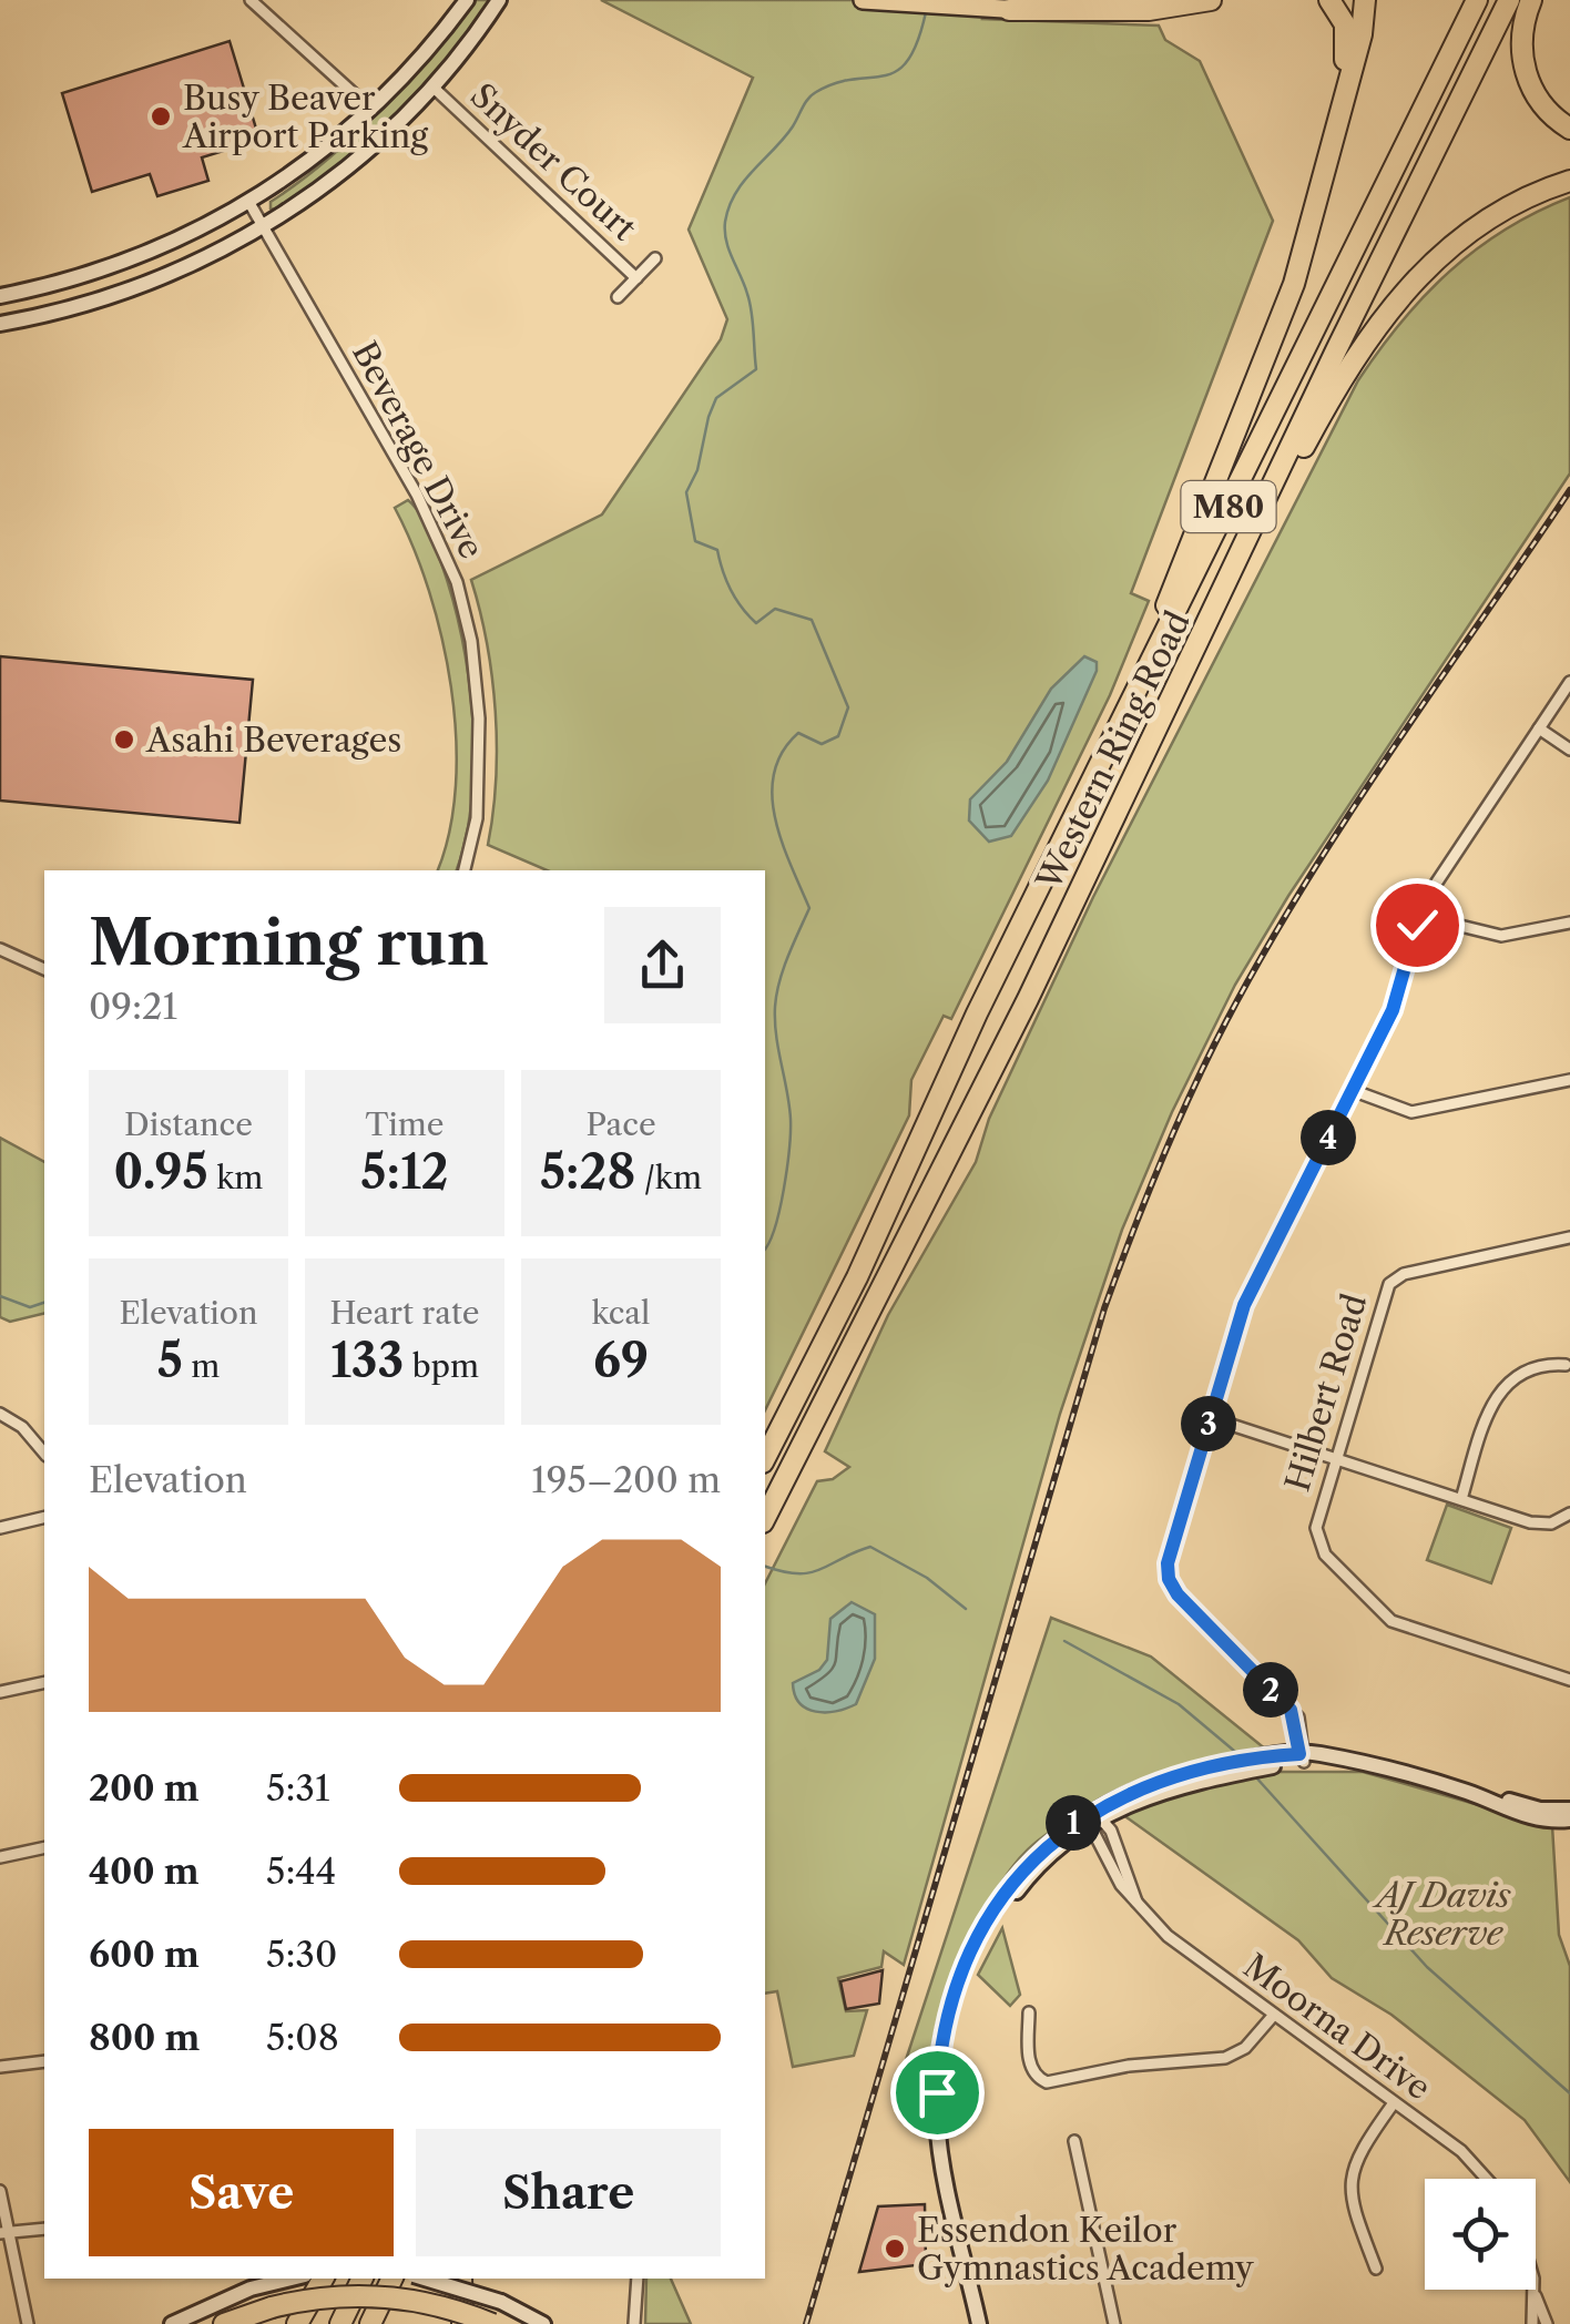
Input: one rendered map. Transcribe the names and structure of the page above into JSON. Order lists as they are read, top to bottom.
{
  "streets": {
    "highway": ["M80", "Western Ring Road"],
    "street": [
      "Snyder Court",
      "Beverage Drive",
      "Hilbert Road",
      "Moorna Drive"
    ]
  },
  "parks": ["AJ Davis Reserve"],
  "places": ["Busy Beaver Airport Parking", "Asahi Beverages", "Essendon Keilor Gymnastics Academy"],
  "page": {
    "heading": ["Morning run", "09:21"],
    "stats": [
      ["Distance", "0.95 km"],
      ["Time", "5:12"],
      ["Pace", "5:28 /km"],
      ["Elevation", "5 m"],
      ["Heart rate", "133 bpm"],
      ["kcal", "69"]
    ],
    "pins": [
      "4",
      "3",
      "2",
      "1"
    ],
    "chart": ["Elevation", "195–200 m"],
    "list": [
      {
        "name": "200 m",
        "note": "5:31"
      },
      {
        "name": "400 m",
        "note": "5:44"
      },
      {
        "name": "600 m",
        "note": "5:30"
      },
      {
        "name": "800 m",
        "note": "5:08"
      }
    ],
    "buttons": ["Save", "Share"]
  }
}
